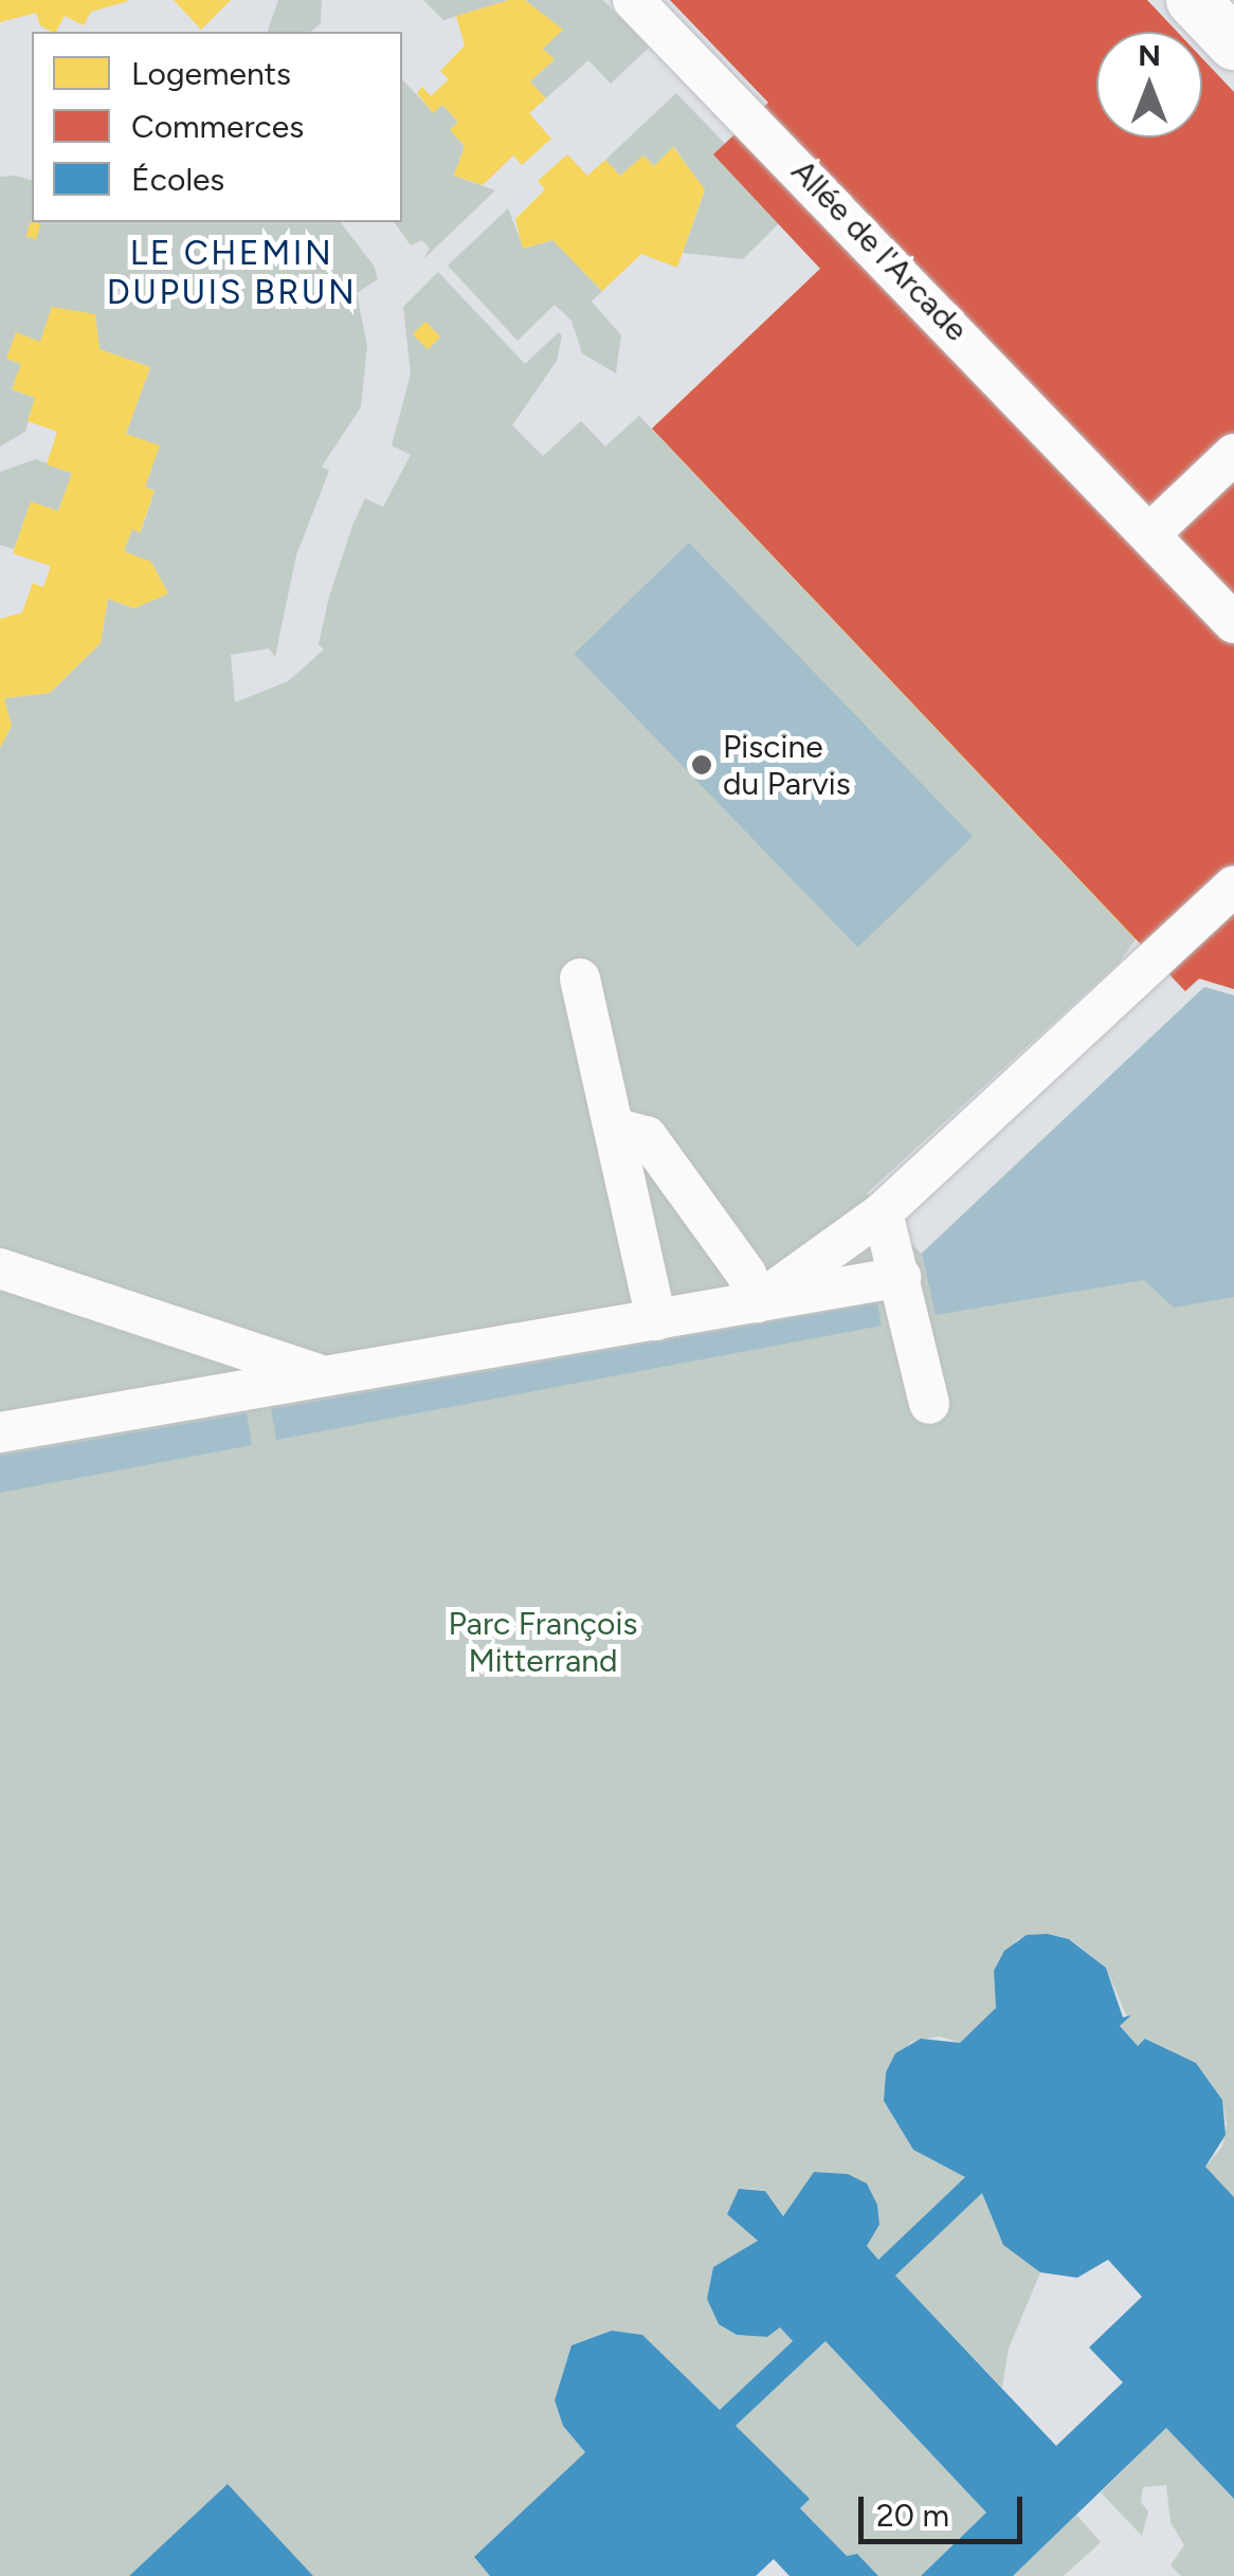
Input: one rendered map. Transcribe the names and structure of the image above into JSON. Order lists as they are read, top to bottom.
{
  "streets": {
    "street": ["Allée de l'Arcade"]
  },
  "districts": ["LE CHEMIN DUPUIS BRUN"],
  "parks": ["Parc François Mitterrand"],
  "places": ["Piscine du Parvis"],
  "legend": ["Logements", "Commerces", "Écoles"],
  "scale_bar": "20 m",
  "north": "top"
}
